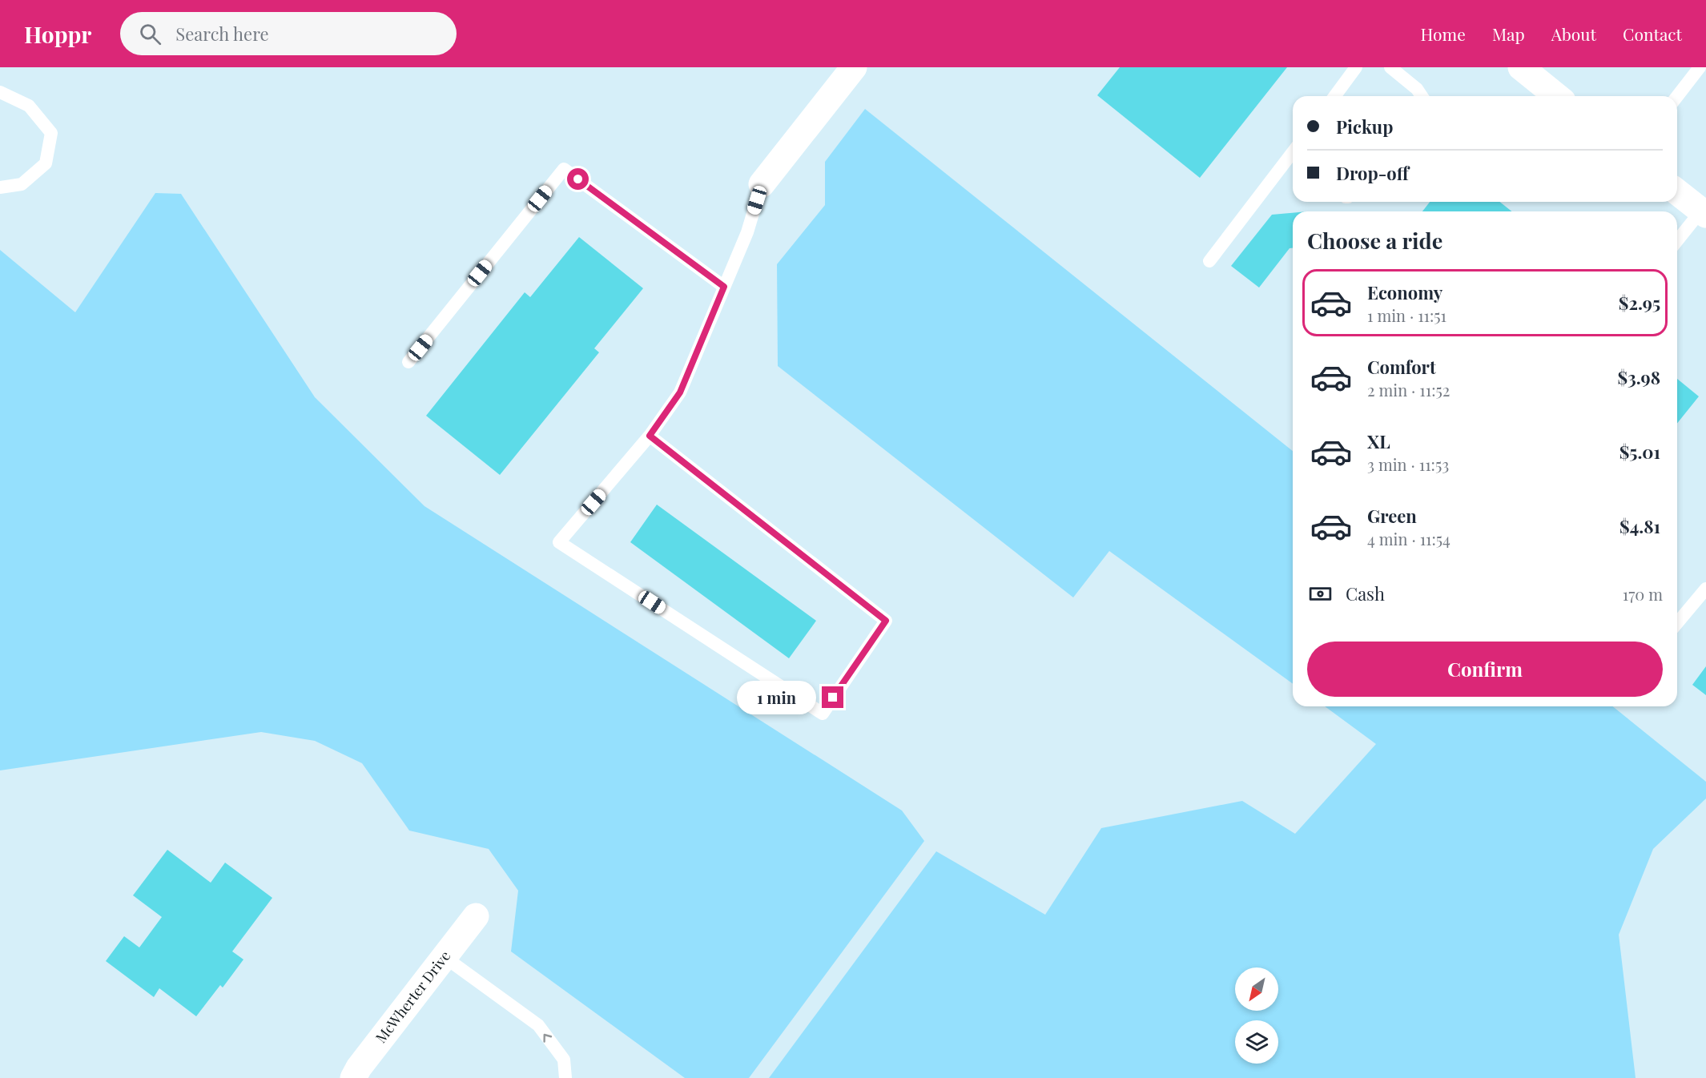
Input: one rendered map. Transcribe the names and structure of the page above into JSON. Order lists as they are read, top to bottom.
{
  "streets": {
    "street": ["McWherter Drive"]
  },
  "north": "bottom left",
  "page": {
    "header": "Hoppr",
    "search": "Search here",
    "nav": [
      "Home",
      "Map",
      "About",
      "Contact"
    ],
    "banner": ["Pickup", "Drop-off"],
    "heading": "Choose a ride",
    "list": [
      {
        "name": "Economy",
        "note": "1 min · 11:51",
        "value": "$2.95"
      },
      {
        "name": "Comfort",
        "note": "2 min · 11:52",
        "value": "$3.98"
      },
      {
        "name": "XL",
        "note": "3 min · 11:53",
        "value": "$5.01"
      },
      {
        "name": "Green",
        "note": "4 min · 11:54",
        "value": "$4.81"
      }
    ],
    "pay": ["Cash", "170 m"],
    "buttons": "Confirm",
    "bubble": "1 min"
  }
}
